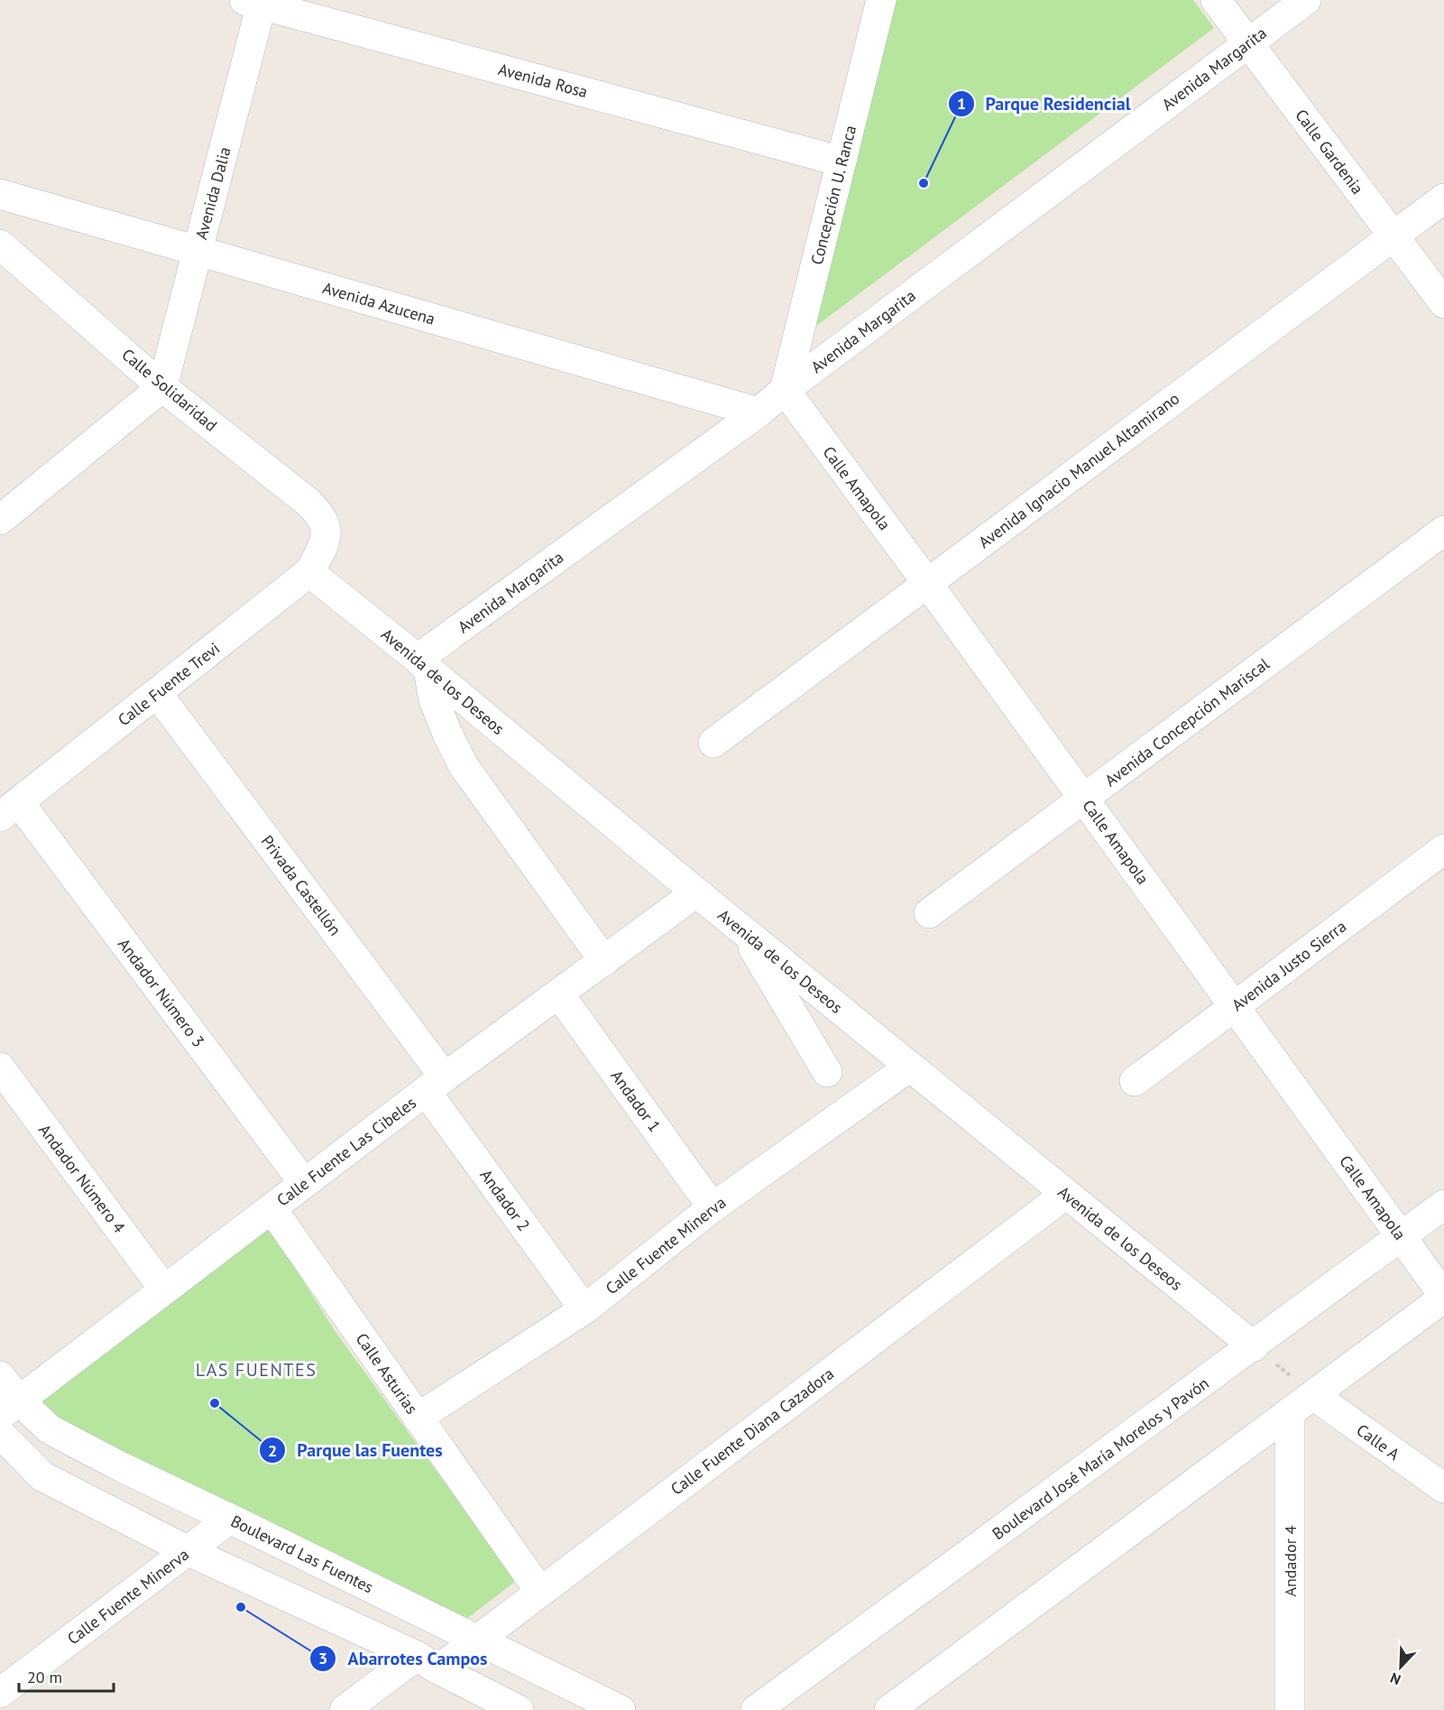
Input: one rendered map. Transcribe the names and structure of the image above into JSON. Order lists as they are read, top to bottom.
{
  "streets": {
    "street": [
      "Avenida Margarita",
      "Avenida Rosa",
      "Calle Gardenia",
      "Avenida Dalia",
      "Concepción U. Ranca",
      "Avenida Azucena",
      "Calle Solidaridad",
      "Avenida Ignacio Manuel Altamirano",
      "Calle Amapola",
      "Avenida de los Deseos",
      "Calle Fuente Trevi",
      "Avenida Concepción Mariscal",
      "Privada Castellón",
      "Avenida Justo Sierra",
      "Andador Número 3",
      "Andador 1",
      "Calle Fuente Las Cibeles",
      "Andador Número 4",
      "Andador 2",
      "Calle Fuente Minerva",
      "Calle Asturias",
      "Calle Fuente Diana Cazadora",
      "Calle A",
      "Boulevard José María Morelos y Pavón",
      "Boulevard Las Fuentes",
      "Andador 4"
    ]
  },
  "crossings": [
    ["Avenida Margarita", "Calle Gardenia"],
    ["Avenida Margarita", "Concepción U. Ranca"],
    ["Avenida Margarita", "Avenida Azucena"],
    ["Avenida Margarita", "Calle Amapola"],
    ["Avenida Margarita", "Avenida de los Deseos"],
    ["Avenida Rosa", "Avenida Dalia"],
    ["Avenida Rosa", "Concepción U. Ranca"],
    ["Calle Gardenia", "Avenida Ignacio Manuel Altamirano"],
    ["Avenida Dalia", "Avenida Azucena"],
    ["Avenida Dalia", "Calle Solidaridad"],
    ["Concepción U. Ranca", "Calle Amapola"],
    ["Calle Solidaridad", "Calle Fuente Trevi"],
    ["Avenida Ignacio Manuel Altamirano", "Calle Amapola"],
    ["Calle Amapola", "Avenida Concepción Mariscal"],
    ["Calle Amapola", "Avenida Justo Sierra"],
    ["Calle Amapola", "Boulevard José María Morelos y Pavón"],
    ["Avenida de los Deseos", "Calle Fuente Trevi"],
    ["Avenida de los Deseos", "Calle Fuente Las Cibeles"],
    ["Avenida de los Deseos", "Calle Fuente Minerva"],
    ["Avenida de los Deseos", "Calle Fuente Diana Cazadora"],
    ["Avenida de los Deseos", "Boulevard José María Morelos y Pavón"],
    ["Calle Fuente Trevi", "Privada Castellón"],
    ["Calle Fuente Trevi", "Andador Número 3"],
    ["Privada Castellón", "Calle Fuente Las Cibeles"],
    ["Privada Castellón", "Andador 2"],
    ["Andador Número 3", "Calle Fuente Las Cibeles"],
    ["Andador 1", "Calle Fuente Las Cibeles"],
    ["Andador 1", "Calle Fuente Minerva"],
    ["Calle Fuente Las Cibeles", "Andador Número 4"],
    ["Calle Fuente Las Cibeles", "Andador 2"],
    ["Calle Fuente Las Cibeles", "Calle Asturias"],
    ["Calle Fuente Las Cibeles", "Boulevard Las Fuentes"],
    ["Andador 2", "Calle Fuente Minerva"],
    ["Calle Fuente Minerva", "Calle Asturias"],
    ["Calle Fuente Minerva", "Boulevard Las Fuentes"],
    ["Calle Asturias", "Calle Fuente Diana Cazadora"],
    ["Calle Fuente Diana Cazadora", "Boulevard Las Fuentes"]
  ],
  "districts": ["LAS FUENTES"],
  "places": ["Parque Residencial", "Parque las Fuentes", "Abarrotes Campos"],
  "scale_bar": "20 m",
  "north": "bottom left"
}
